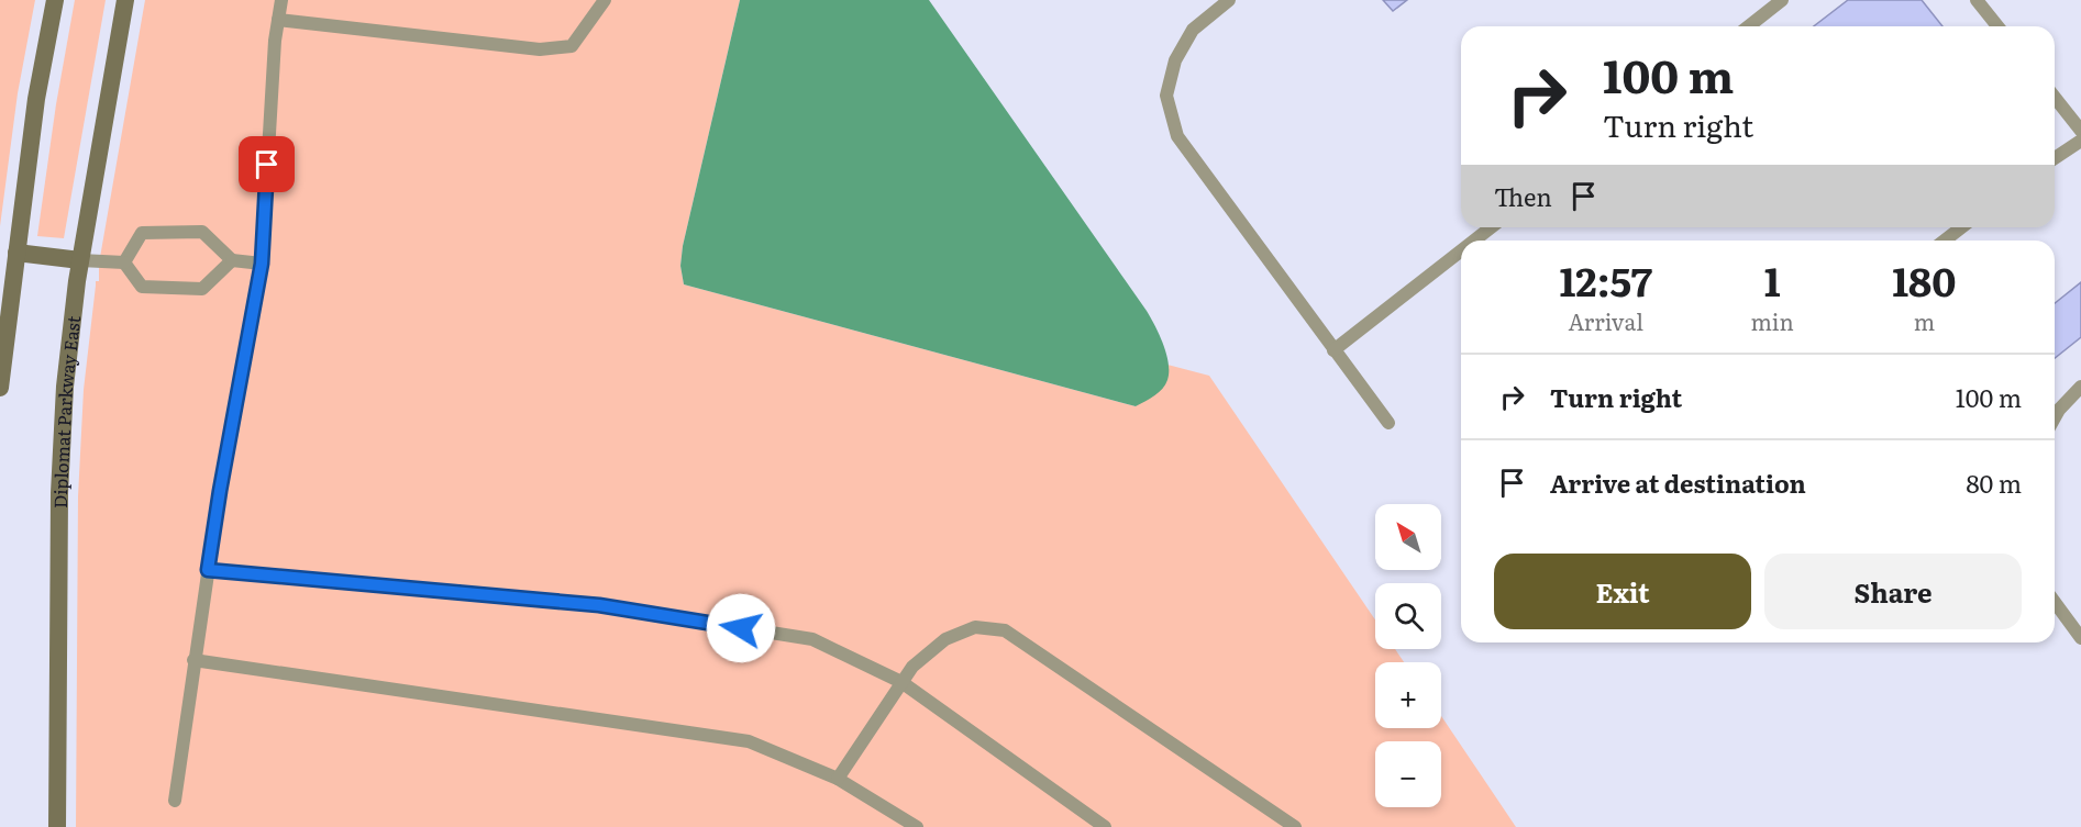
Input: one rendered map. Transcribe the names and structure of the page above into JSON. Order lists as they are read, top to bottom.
{
  "streets": {
    "main road": ["Diplomat Parkway East"]
  },
  "north": "top left",
  "page": {
    "turn": ["100 m", "Turn right"],
    "then": "Then",
    "eta": [
      "12:57",
      "Arrival",
      "1",
      "min",
      "180",
      "m"
    ],
    "list": [
      {
        "name": "Turn right",
        "value": "100 m"
      },
      {
        "name": "Arrive at destination",
        "value": "80 m"
      }
    ],
    "map_buttons": ["+", "−"],
    "buttons": ["Exit", "Share"]
  }
}
